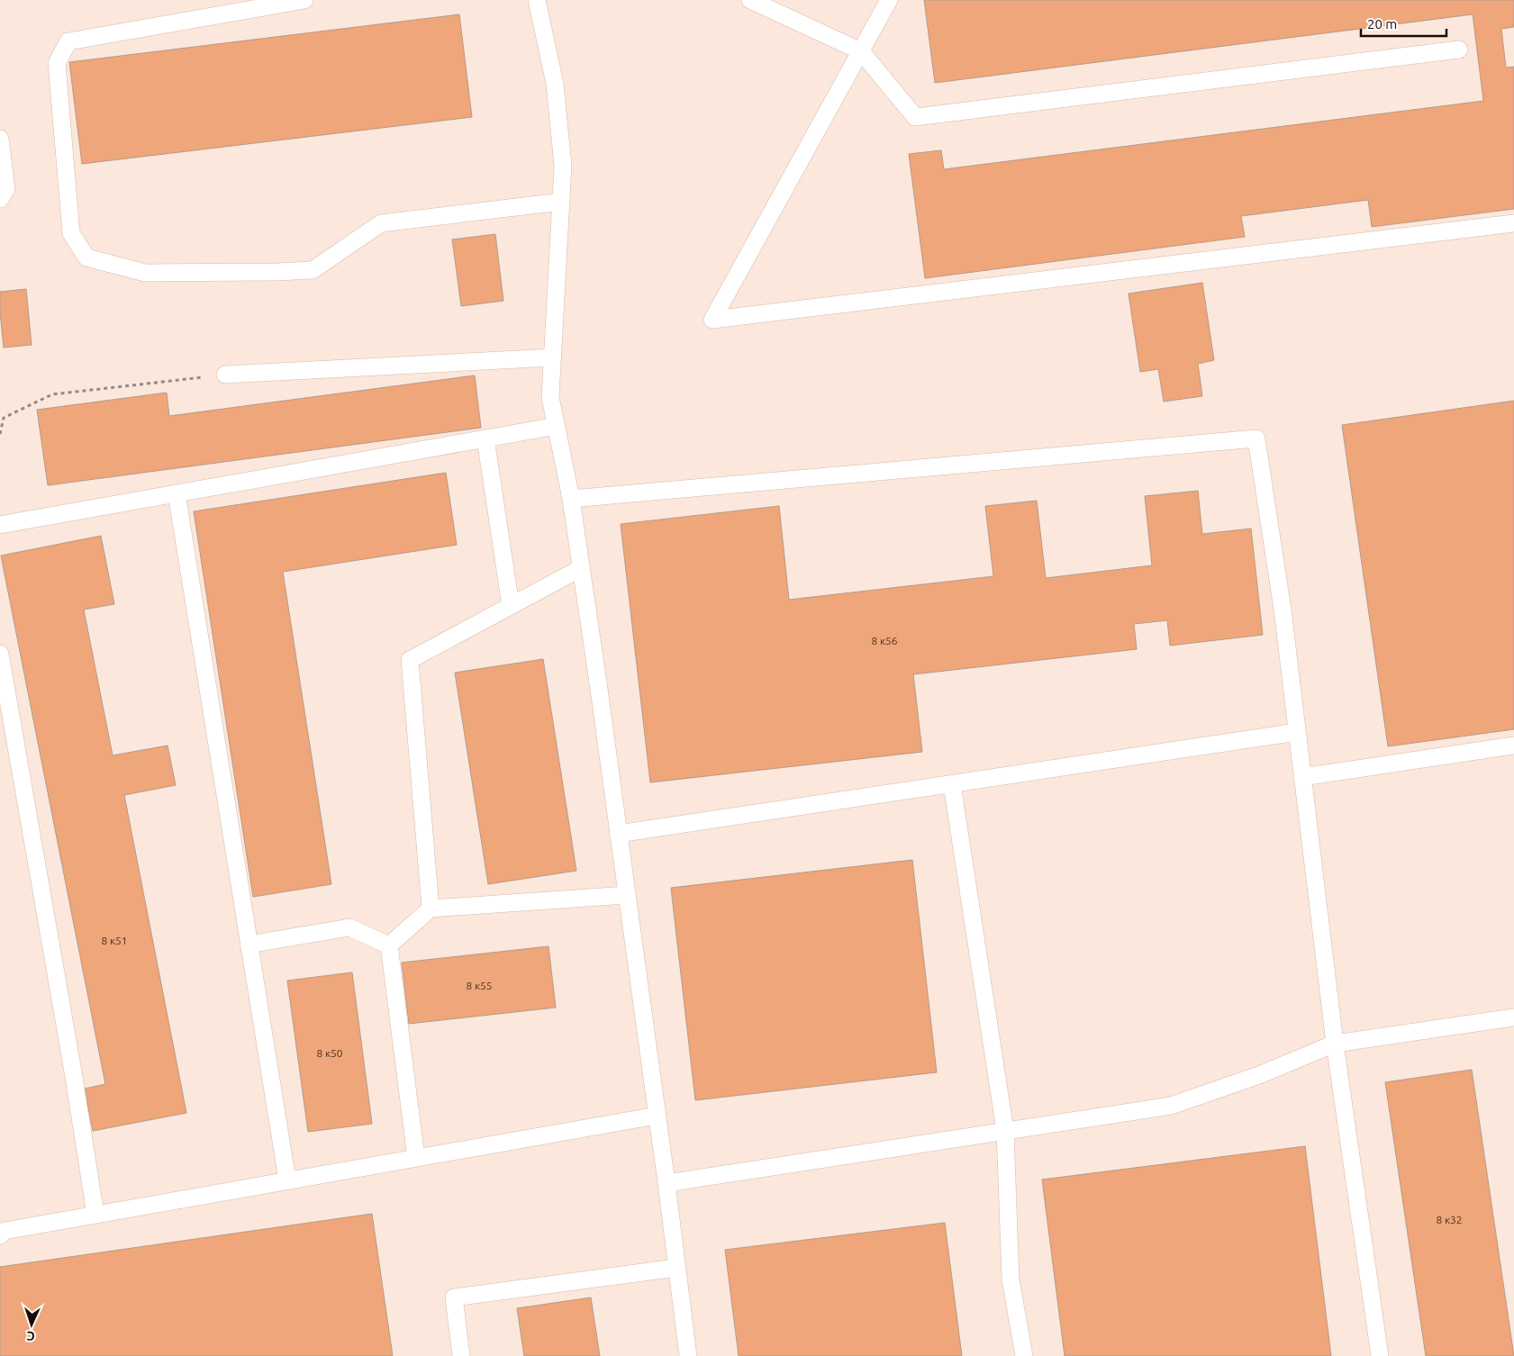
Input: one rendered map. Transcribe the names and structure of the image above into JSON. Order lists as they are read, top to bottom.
{
  "house_numbers": [
    "8 к56",
    "8 к51",
    "8 к55",
    "8 к50",
    "8 к32"
  ],
  "scale_bar": "20 m",
  "north": "bottom"
}
